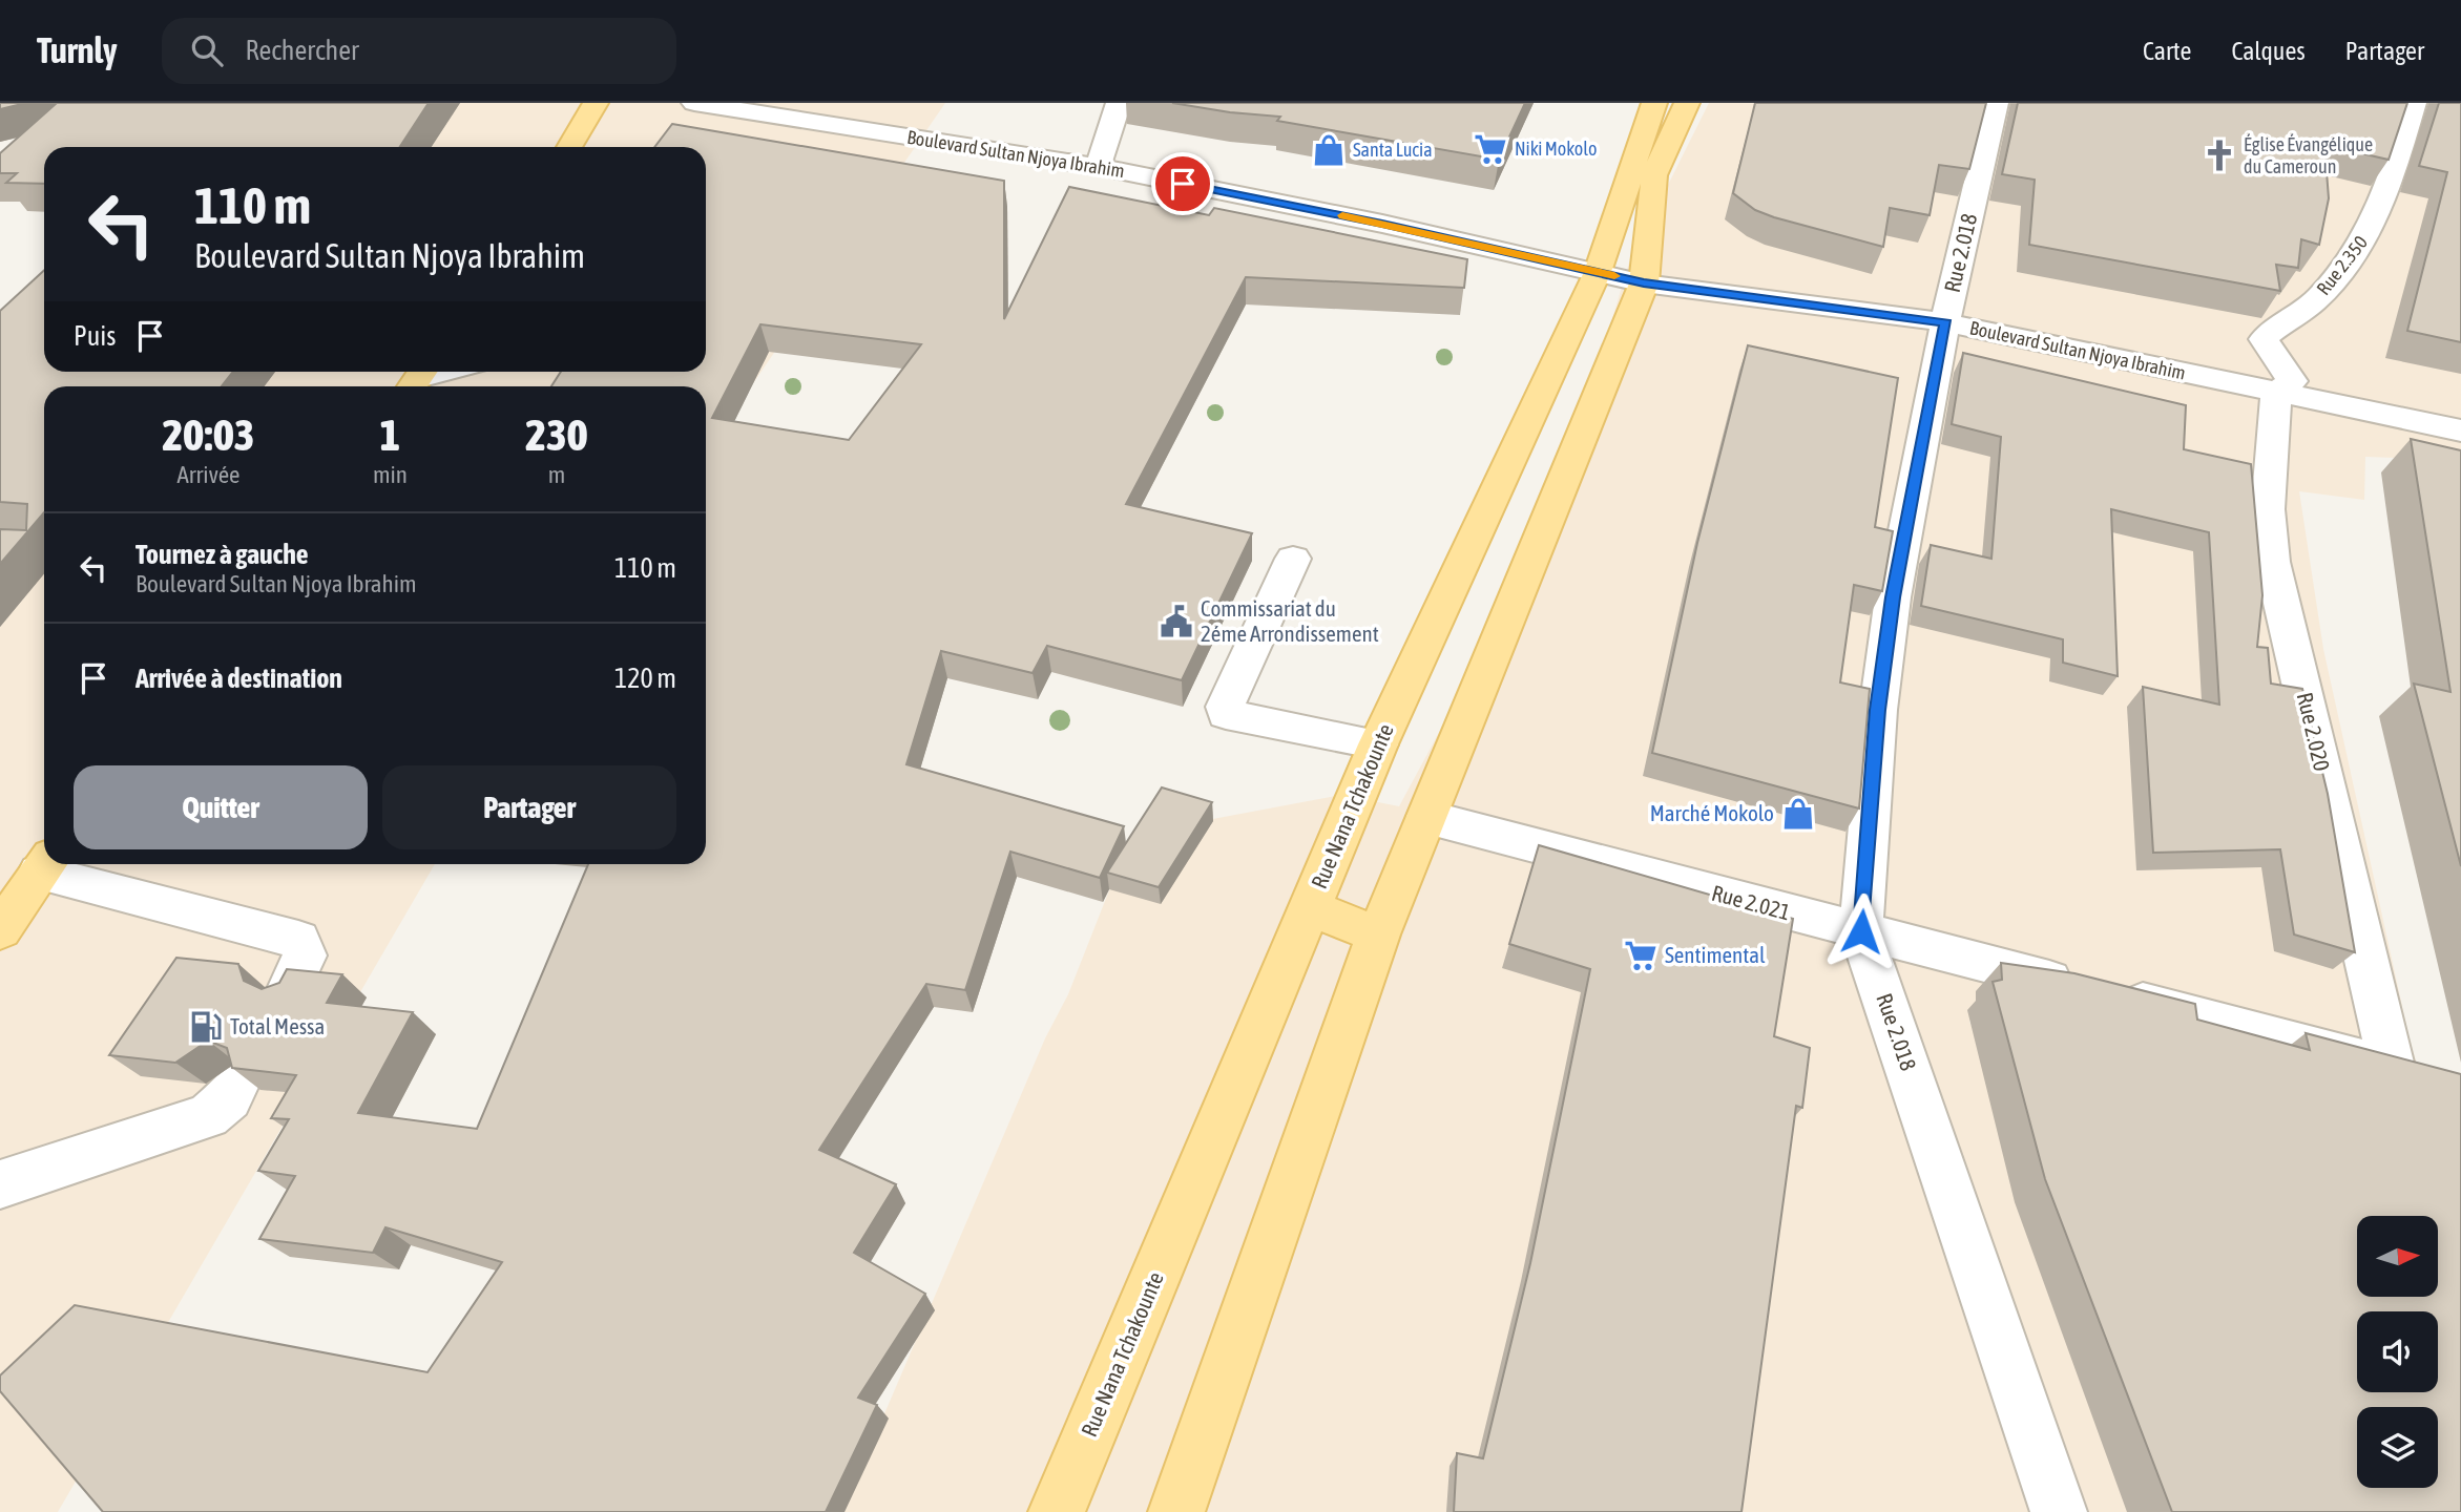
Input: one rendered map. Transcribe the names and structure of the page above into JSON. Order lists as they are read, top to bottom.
{
  "streets": {
    "main road": ["Rue Nana Tchakounte"],
    "street": [
      "Boulevard Sultan Njoya Ibrahim",
      "Rue 2.018",
      "Rue 2.350",
      "Rue 2.020",
      "Rue 2.021"
    ]
  },
  "crossings": [
    ["Boulevard Sultan Njoya Ibrahim", "Rue 2.018"],
    ["Boulevard Sultan Njoya Ibrahim", "Rue 2.350"],
    ["Boulevard Sultan Njoya Ibrahim", "Rue 2.020"],
    ["Boulevard Sultan Njoya Ibrahim", "Rue Nana Tchakounte"],
    ["Rue 2.018", "Rue 2.021"],
    ["Rue 2.350", "Rue 2.020"],
    ["Rue 2.020", "Rue 2.021"]
  ],
  "places": {
    "supermarket": ["Niki Mokolo", "Sentimental"],
    "shop": ["Santa Lucia", "Marché Mokolo"],
    "church": ["Église Évangélique du Cameroun"],
    "public building": ["Commissariat du 2éme Arrondissement"],
    "fuel station": ["Total Messa"]
  },
  "north": "right",
  "page": {
    "header": "Turnly",
    "search": "Rechercher",
    "nav": ["Carte", "Calques", "Partager"],
    "turn": ["110 m", "Boulevard Sultan Njoya Ibrahim"],
    "then": "Puis",
    "eta": [
      "20:03",
      "Arrivée",
      "1",
      "min",
      "230",
      "m"
    ],
    "list": [
      {
        "name": "Tournez à gauche",
        "note": "Boulevard Sultan Njoya Ibrahim",
        "value": "110 m"
      },
      {
        "name": "Arrivée à destination",
        "value": "120 m"
      }
    ],
    "buttons": ["Quitter", "Partager"]
  }
}
